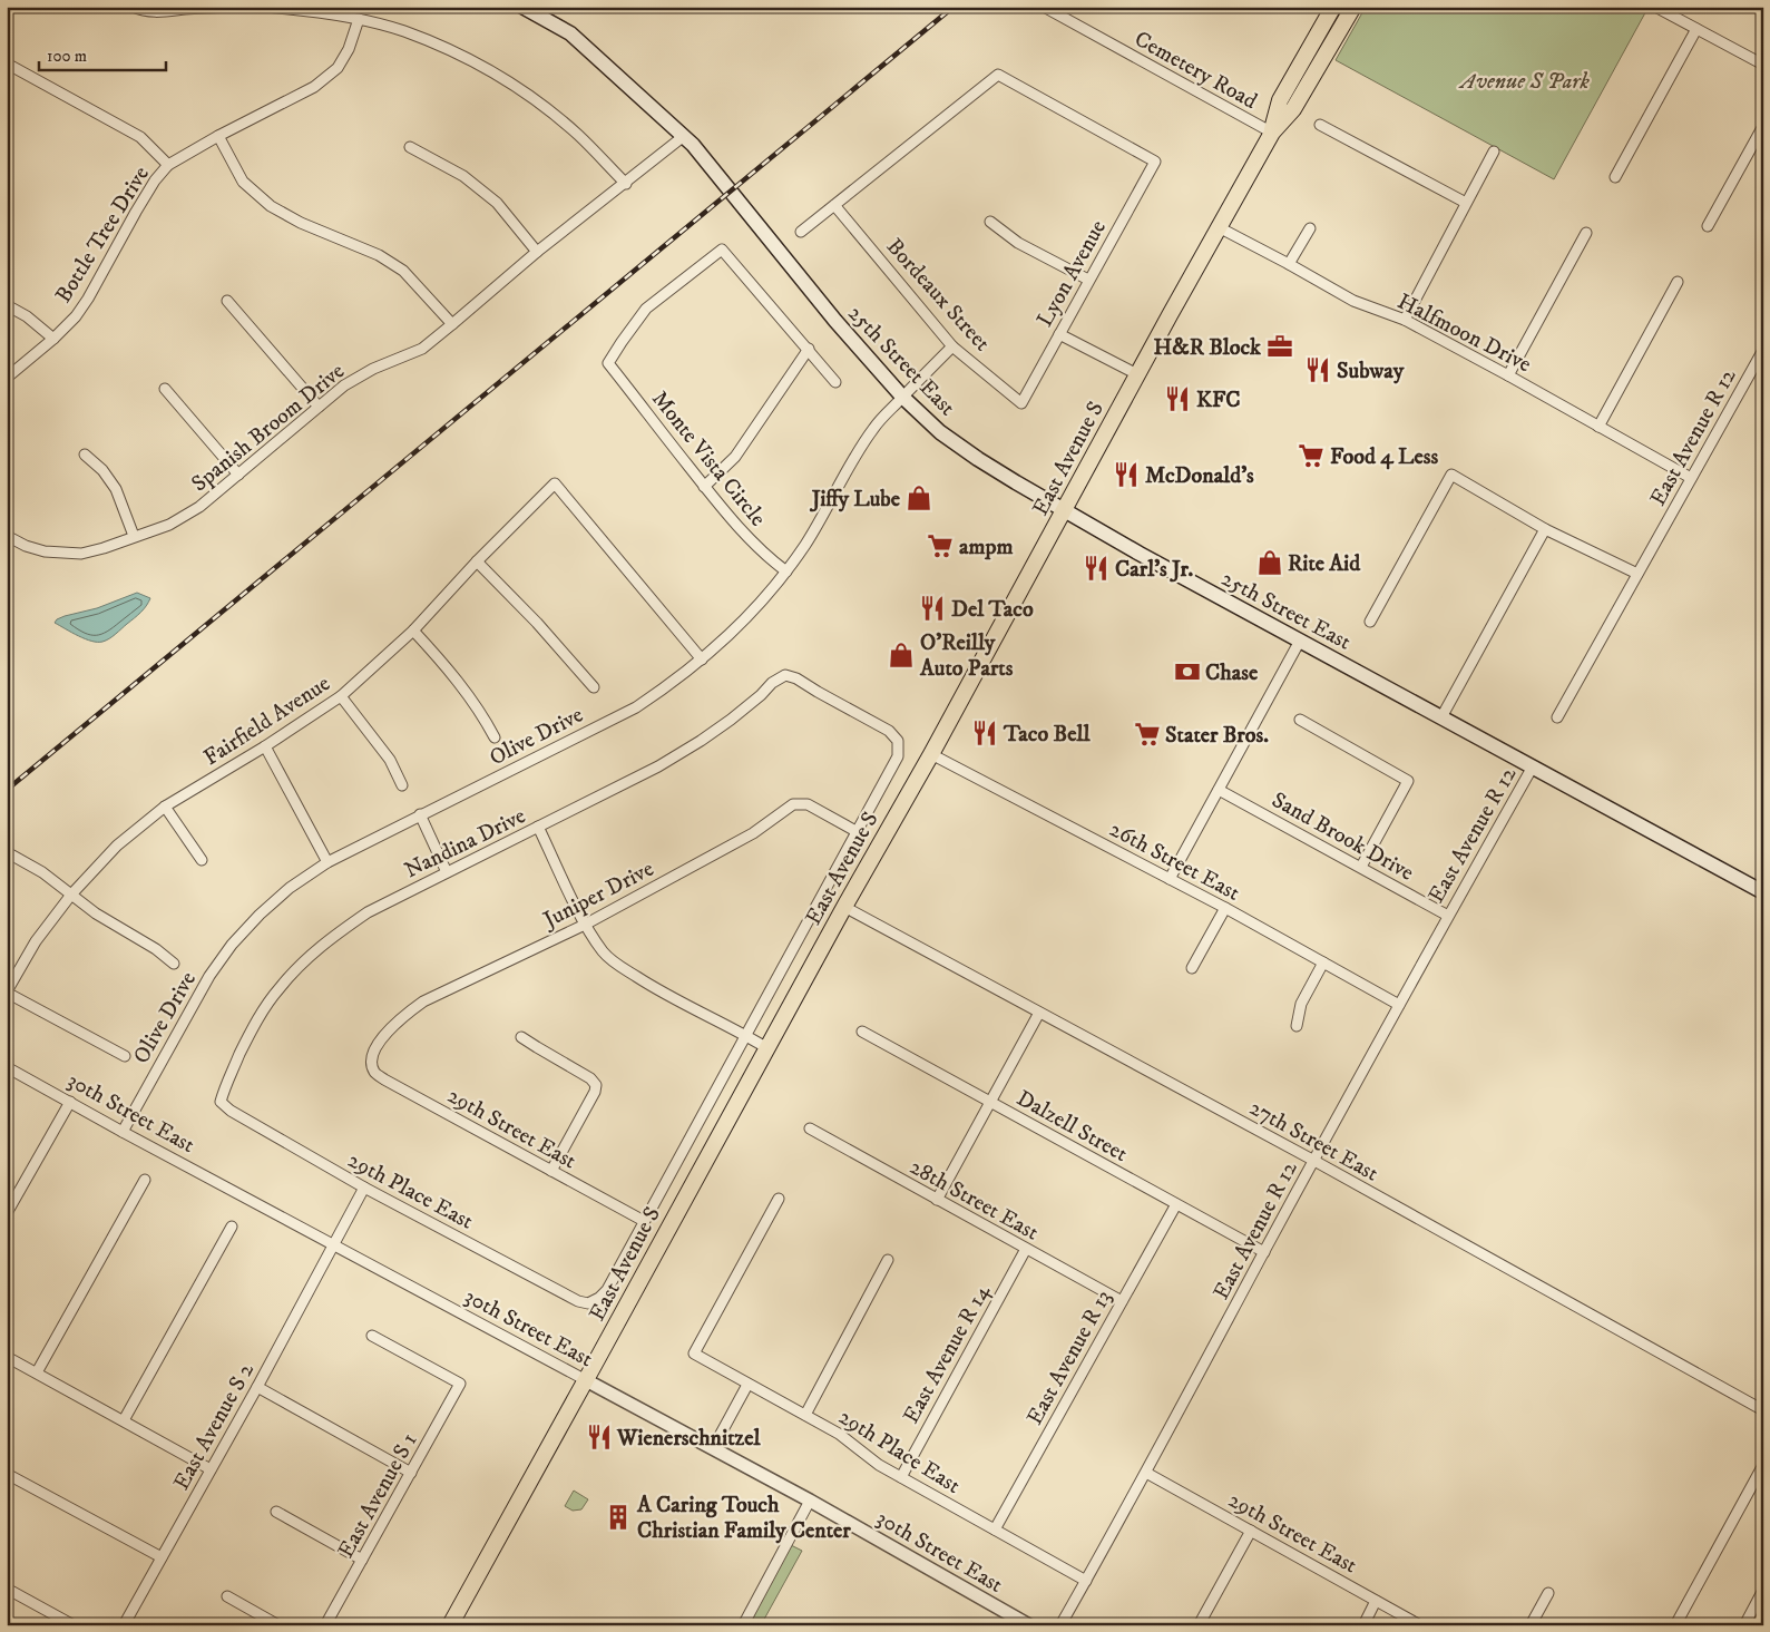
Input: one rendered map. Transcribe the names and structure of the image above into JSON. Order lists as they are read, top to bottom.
{
  "streets": {
    "main road": ["25th Street East", "East Avenue S"],
    "street": [
      "Cemetery Road",
      "Bottle Tree Drive",
      "Lyon Avenue",
      "Bordeaux Street",
      "Halfmoon Drive",
      "Spanish Broom Drive",
      "East Avenue R 12",
      "Monte Vista Circle",
      "Fairfield Avenue",
      "Olive Drive",
      "Sand Brook Drive",
      "Nandina Drive",
      "26th Street East",
      "Juniper Drive",
      "30th Street East",
      "Dalzell Street",
      "29th Street East",
      "27th Street East",
      "29th Place East",
      "28th Street East",
      "East Avenue R 14",
      "East Avenue R 13",
      "East Avenue S 2",
      "East Avenue S 1"
    ]
  },
  "crossings": [
    ["Cemetery Road", "East Avenue S"],
    ["Lyon Avenue", "Bordeaux Street"],
    ["Bordeaux Street", "Olive Drive"],
    ["Halfmoon Drive", "East Avenue R 12"],
    ["Halfmoon Drive", "East Avenue S"],
    ["25th Street East", "Spanish Broom Drive"],
    ["25th Street East", "East Avenue R 12"],
    ["25th Street East", "East Avenue S"],
    ["25th Street East", "Olive Drive"],
    ["East Avenue R 12", "Sand Brook Drive"],
    ["East Avenue R 12", "26th Street East"],
    ["East Avenue R 12", "Dalzell Street"],
    ["East Avenue R 12", "29th Street East"],
    ["East Avenue R 12", "27th Street East"],
    ["East Avenue R 12", "29th Place East"],
    ["Monte Vista Circle", "Olive Drive"],
    ["East Avenue S", "Nandina Drive"],
    ["East Avenue S", "26th Street East"],
    ["East Avenue S", "Juniper Drive"],
    ["East Avenue S", "30th Street East"],
    ["East Avenue S", "29th Street East"],
    ["East Avenue S", "27th Street East"],
    ["East Avenue S", "29th Place East"],
    ["Fairfield Avenue", "Olive Drive"],
    ["Olive Drive", "30th Street East"],
    ["Nandina Drive", "29th Place East"],
    ["Juniper Drive", "29th Street East"],
    ["30th Street East", "East Avenue S 2"],
    ["Dalzell Street", "East Avenue R 13"],
    ["29th Place East", "East Avenue R 14"],
    ["29th Place East", "East Avenue R 13"],
    ["29th Place East", "East Avenue S 2"],
    ["28th Street East", "East Avenue R 14"],
    ["28th Street East", "East Avenue R 13"]
  ],
  "parks": ["Avenue S Park"],
  "places": {
    "office": ["H&R Block"],
    "restaurant": [
      "Subway",
      "KFC",
      "McDonald's",
      "Carl's Jr.",
      "Del Taco",
      "Taco Bell",
      "Wienerschnitzel"
    ],
    "supermarket": ["Food 4 Less", "ampm", "Stater Bros."],
    "shop": ["Jiffy Lube", "Rite Aid", "O'Reilly Auto Parts"],
    "bank": ["Chase"],
    "building": ["A Caring Touch Christian Family Center"]
  },
  "scale_bar": "100 m"
}
